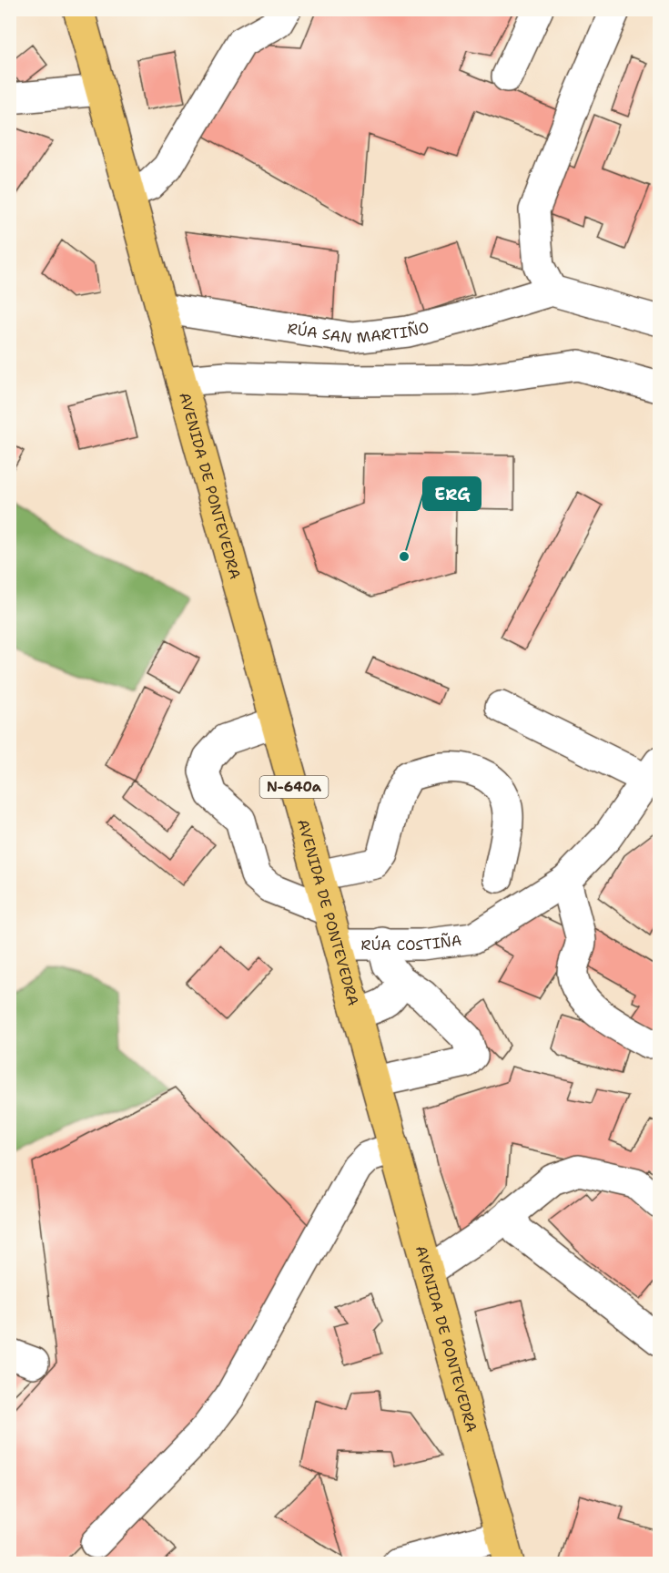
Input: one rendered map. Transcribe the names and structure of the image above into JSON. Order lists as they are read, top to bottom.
{
  "streets": {
    "main road": ["AVENIDA DE PONTEVEDRA", "N-640a"],
    "street": ["RÚA SAN MARTIÑO", "RÚA COSTIÑA"]
  },
  "crossings": [
    ["RÚA SAN MARTIÑO", "AVENIDA DE PONTEVEDRA"],
    ["AVENIDA DE PONTEVEDRA", "RÚA COSTIÑA"]
  ],
  "places": ["ERG"]
}
